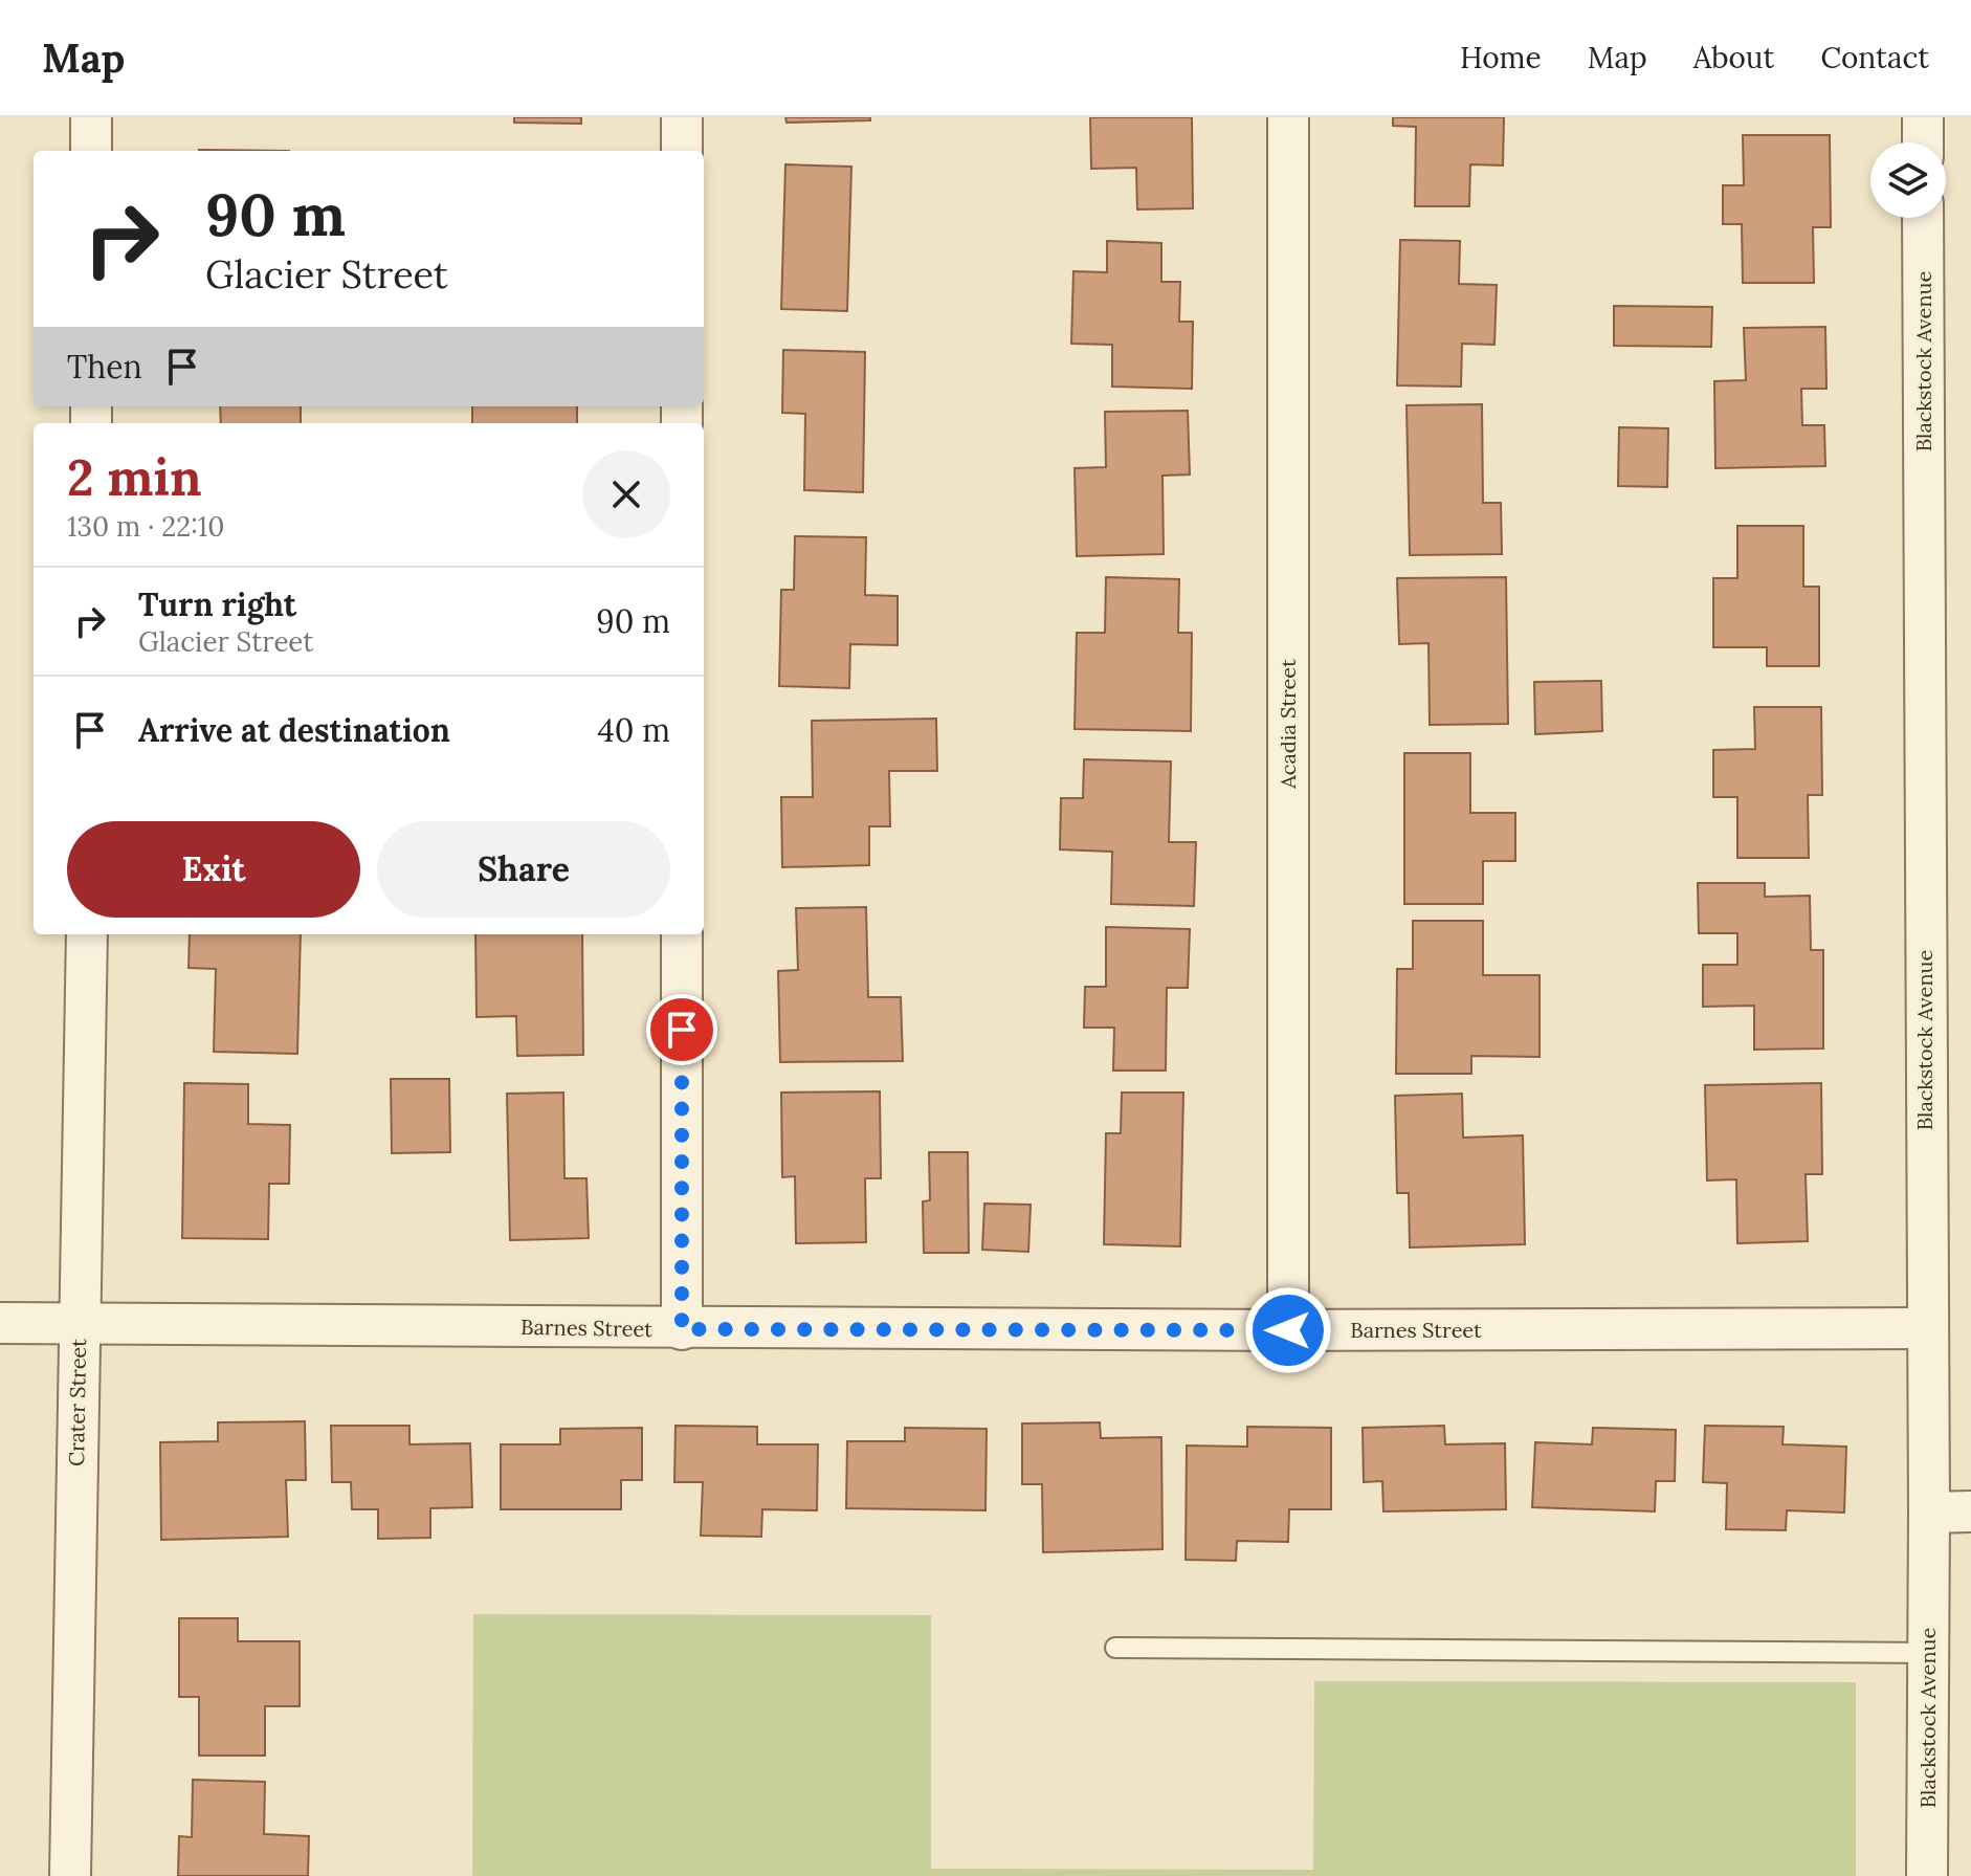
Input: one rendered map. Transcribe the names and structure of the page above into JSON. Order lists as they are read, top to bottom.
{
  "streets": {
    "street": [
      "Blackstock Avenue",
      "Acadia Street",
      "Barnes Street",
      "Crater Street"
    ]
  },
  "crossings": [
    ["Blackstock Avenue", "Barnes Street"],
    ["Acadia Street", "Barnes Street"],
    ["Barnes Street", "Crater Street"]
  ],
  "page": {
    "header": "Map",
    "nav": [
      "Home",
      "Map",
      "About",
      "Contact"
    ],
    "turn": ["90 m", "Glacier Street"],
    "then": "Then",
    "heading": ["2 min", "130 m · 22:10"],
    "list": [
      {
        "name": "Turn right",
        "note": "Glacier Street",
        "value": "90 m"
      },
      {
        "name": "Arrive at destination",
        "value": "40 m"
      }
    ],
    "buttons": ["Exit", "Share"]
  }
}
